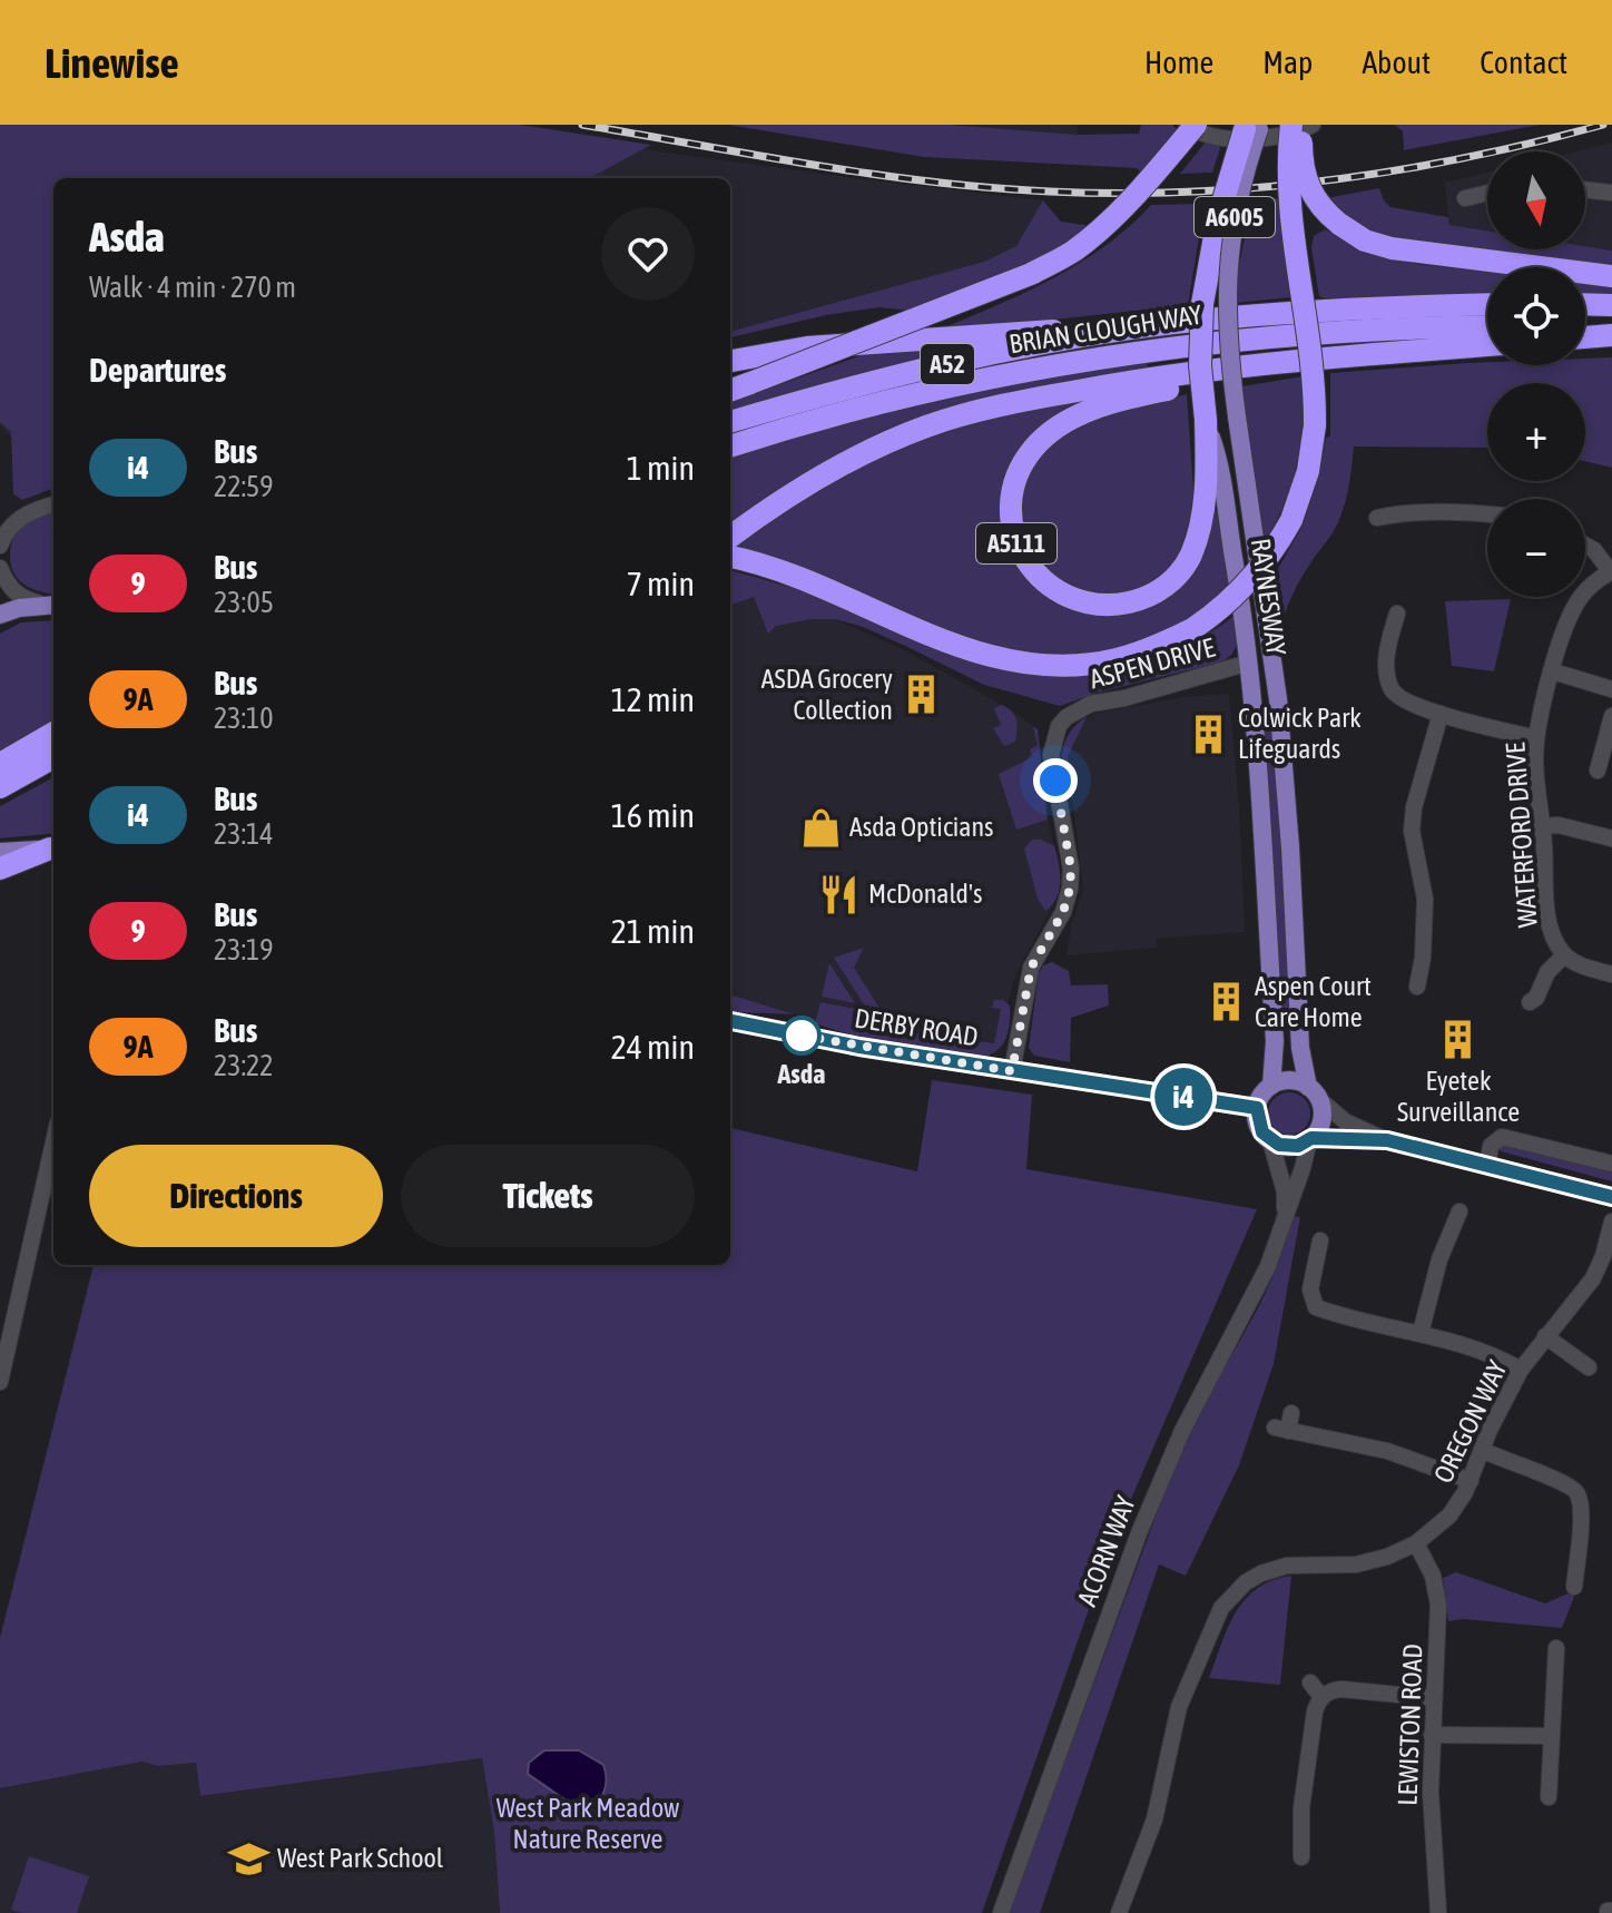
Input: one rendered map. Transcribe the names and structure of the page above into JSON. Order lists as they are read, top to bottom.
{
  "streets": {
    "highway": [
      "BRIAN CLOUGH WAY",
      "A52",
      "A5111",
      "RAYNESWAY"
    ],
    "main road": ["A6005", "DERBY ROAD"],
    "street": [
      "ASPEN DRIVE",
      "WATERFORD DRIVE",
      "OREGON WAY",
      "ACORN WAY",
      "LEWISTON ROAD"
    ]
  },
  "crossings": [
    ["A6005", "RAYNESWAY"],
    ["A6005", "DERBY ROAD"],
    ["A6005", "ACORN WAY"],
    ["A5111", "RAYNESWAY"],
    ["RAYNESWAY", "ASPEN DRIVE"],
    ["RAYNESWAY", "DERBY ROAD"],
    ["RAYNESWAY", "ACORN WAY"],
    ["ASPEN DRIVE", "DERBY ROAD"],
    ["DERBY ROAD", "ACORN WAY"],
    ["OREGON WAY", "LEWISTON ROAD"]
  ],
  "parks": ["West Park Meadow Nature Reserve"],
  "places": {
    "building": [
      "ASDA Grocery Collection",
      "Colwick Park Lifeguards",
      "Aspen Court Care Home",
      "Eyetek Surveillance"
    ],
    "shop": ["Asda Opticians"],
    "restaurant": ["McDonald's"],
    "other": ["Asda"],
    "school or university": ["West Park School"]
  },
  "lines": ["bus line i4"],
  "north": "bottom",
  "page": {
    "header": "Linewise",
    "nav": [
      "Home",
      "Map",
      "About",
      "Contact"
    ],
    "on_map": "i4",
    "map_buttons": ["+", "−"],
    "heading": [
      ["Asda", "Walk · 4 min · 270 m"],
      "Departures"
    ],
    "list": [
      {
        "mark": "i4",
        "name": "Bus",
        "note": "22:59",
        "value": "1 min"
      },
      {
        "mark": "9",
        "name": "Bus",
        "note": "23:05",
        "value": "7 min"
      },
      {
        "mark": "9A",
        "name": "Bus",
        "note": "23:10",
        "value": "12 min"
      },
      {
        "mark": "i4",
        "name": "Bus",
        "note": "23:14",
        "value": "16 min"
      },
      {
        "mark": "9",
        "name": "Bus",
        "note": "23:19",
        "value": "21 min"
      },
      {
        "mark": "9A",
        "name": "Bus",
        "note": "23:22",
        "value": "24 min"
      }
    ],
    "buttons": ["Directions", "Tickets"]
  }
}
